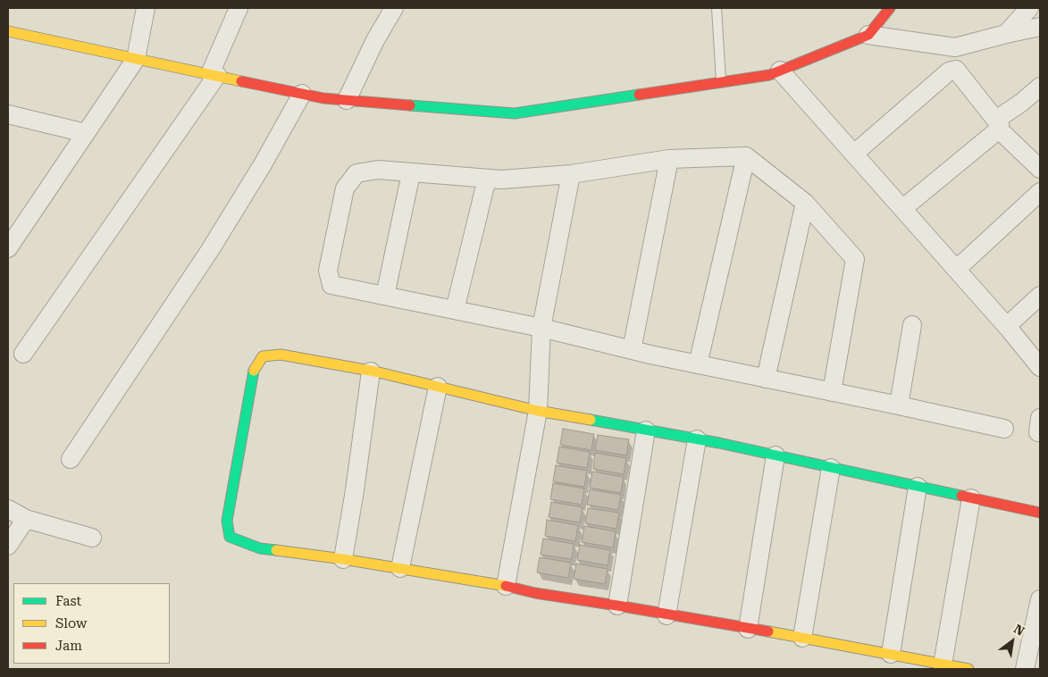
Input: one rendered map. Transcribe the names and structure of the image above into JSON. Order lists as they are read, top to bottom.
{
  "legend": ["Fast", "Slow", "Jam"],
  "north": "top right"
}
